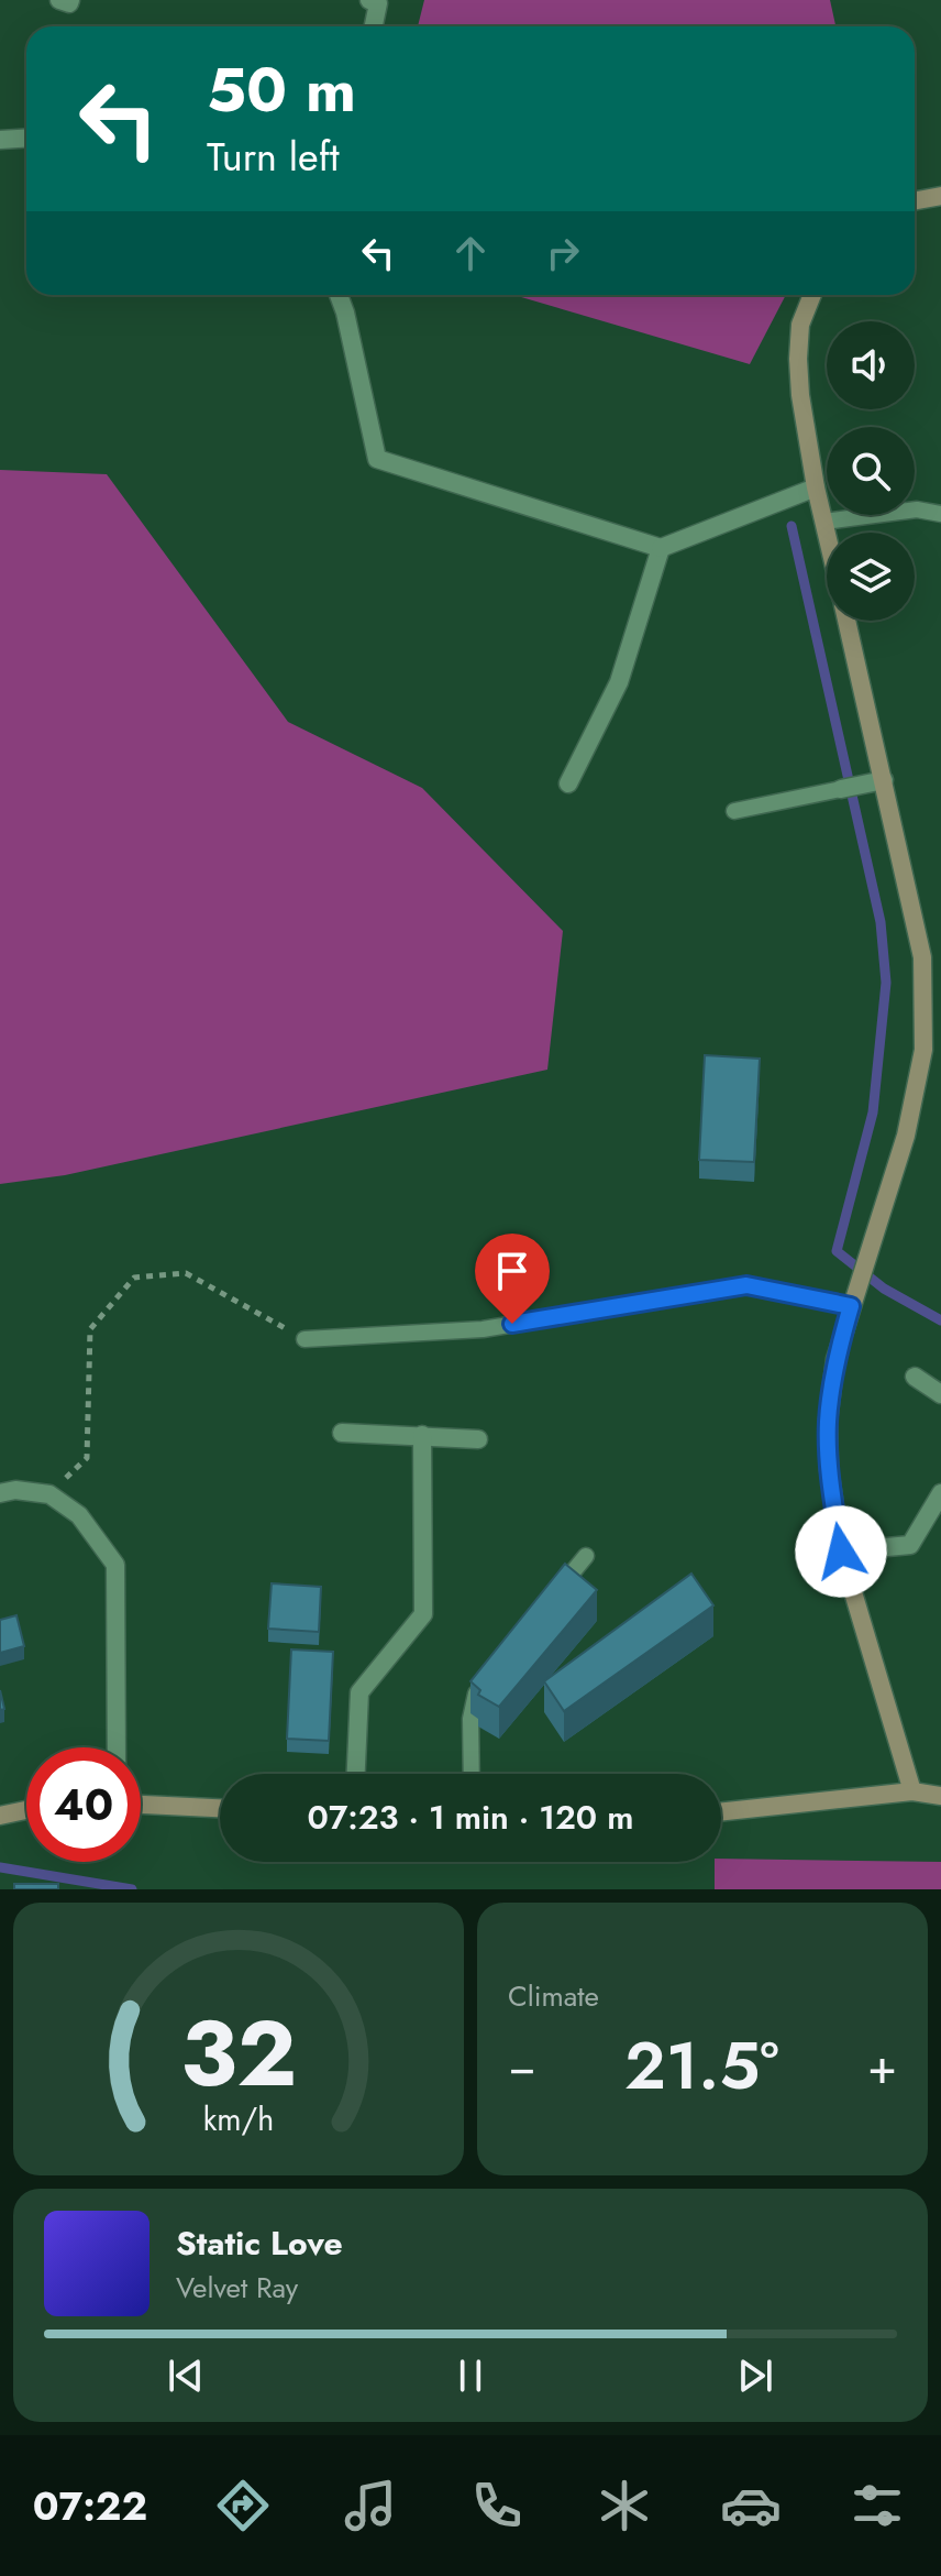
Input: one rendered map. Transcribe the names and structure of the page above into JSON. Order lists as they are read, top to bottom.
{
  "page": {
    "turn": ["50 m", "Turn left"],
    "limit": "40",
    "trip": "07:23 · 1 min · 120 m",
    "tile": "Climate",
    "heat": ["−", "21.5°", "+"],
    "song": ["Static Love", "Velvet Ray"],
    "tabs": "07:22",
    "gauge": ["32", "km/h"]
  }
}
